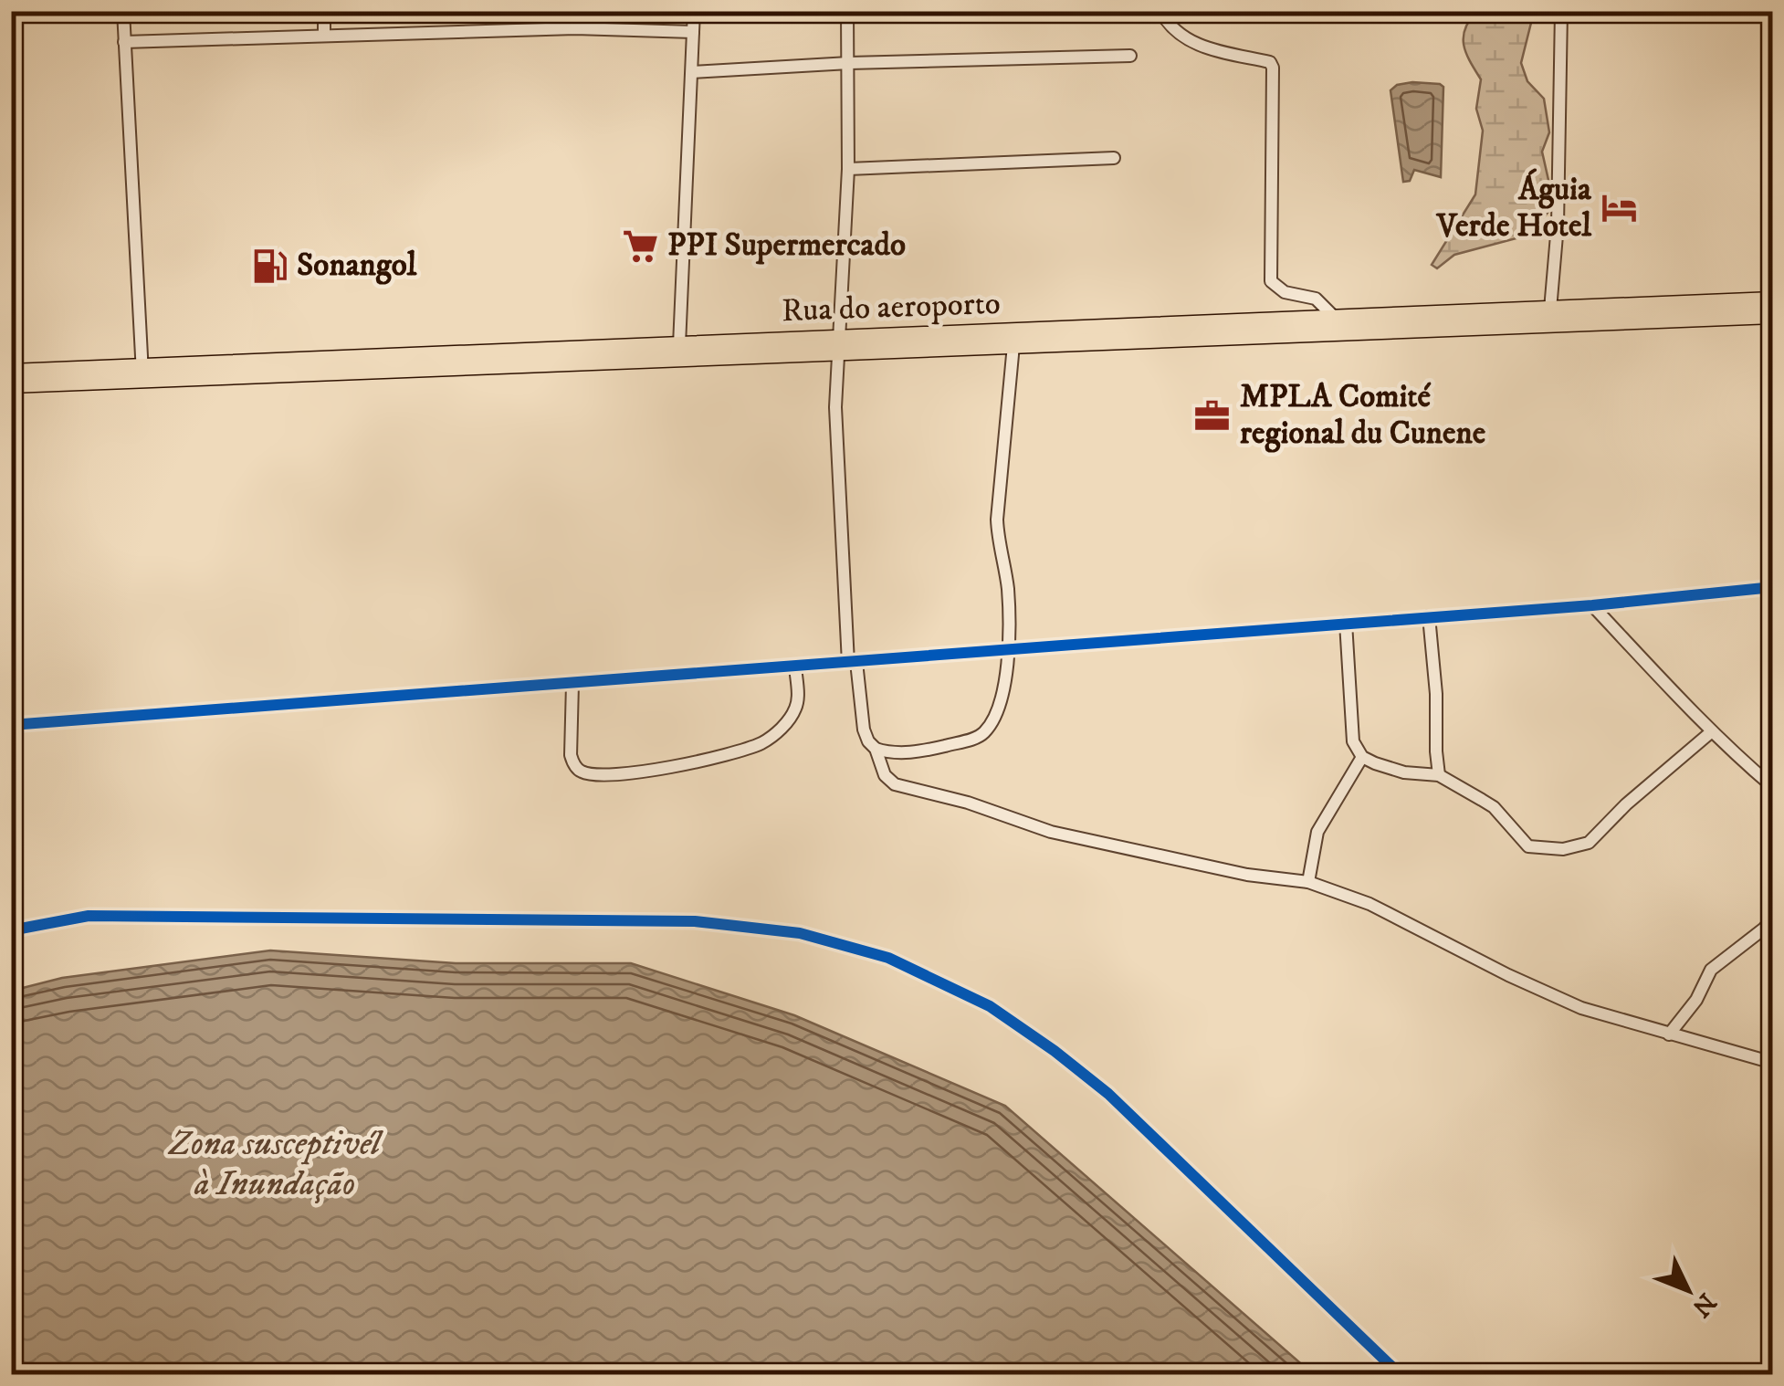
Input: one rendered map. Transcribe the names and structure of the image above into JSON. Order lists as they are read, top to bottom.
{
  "streets": {
    "main road": ["Rua do aeroporto"]
  },
  "water": ["Zona susceptivél à Inundação"],
  "places": {
    "hotel": ["Águia Verde Hotel"],
    "supermarket": ["PPI Supermercado"],
    "fuel station": ["Sonangol"],
    "office": ["MPLA Comité regional du Cunene"]
  },
  "north": "bottom right"
}
